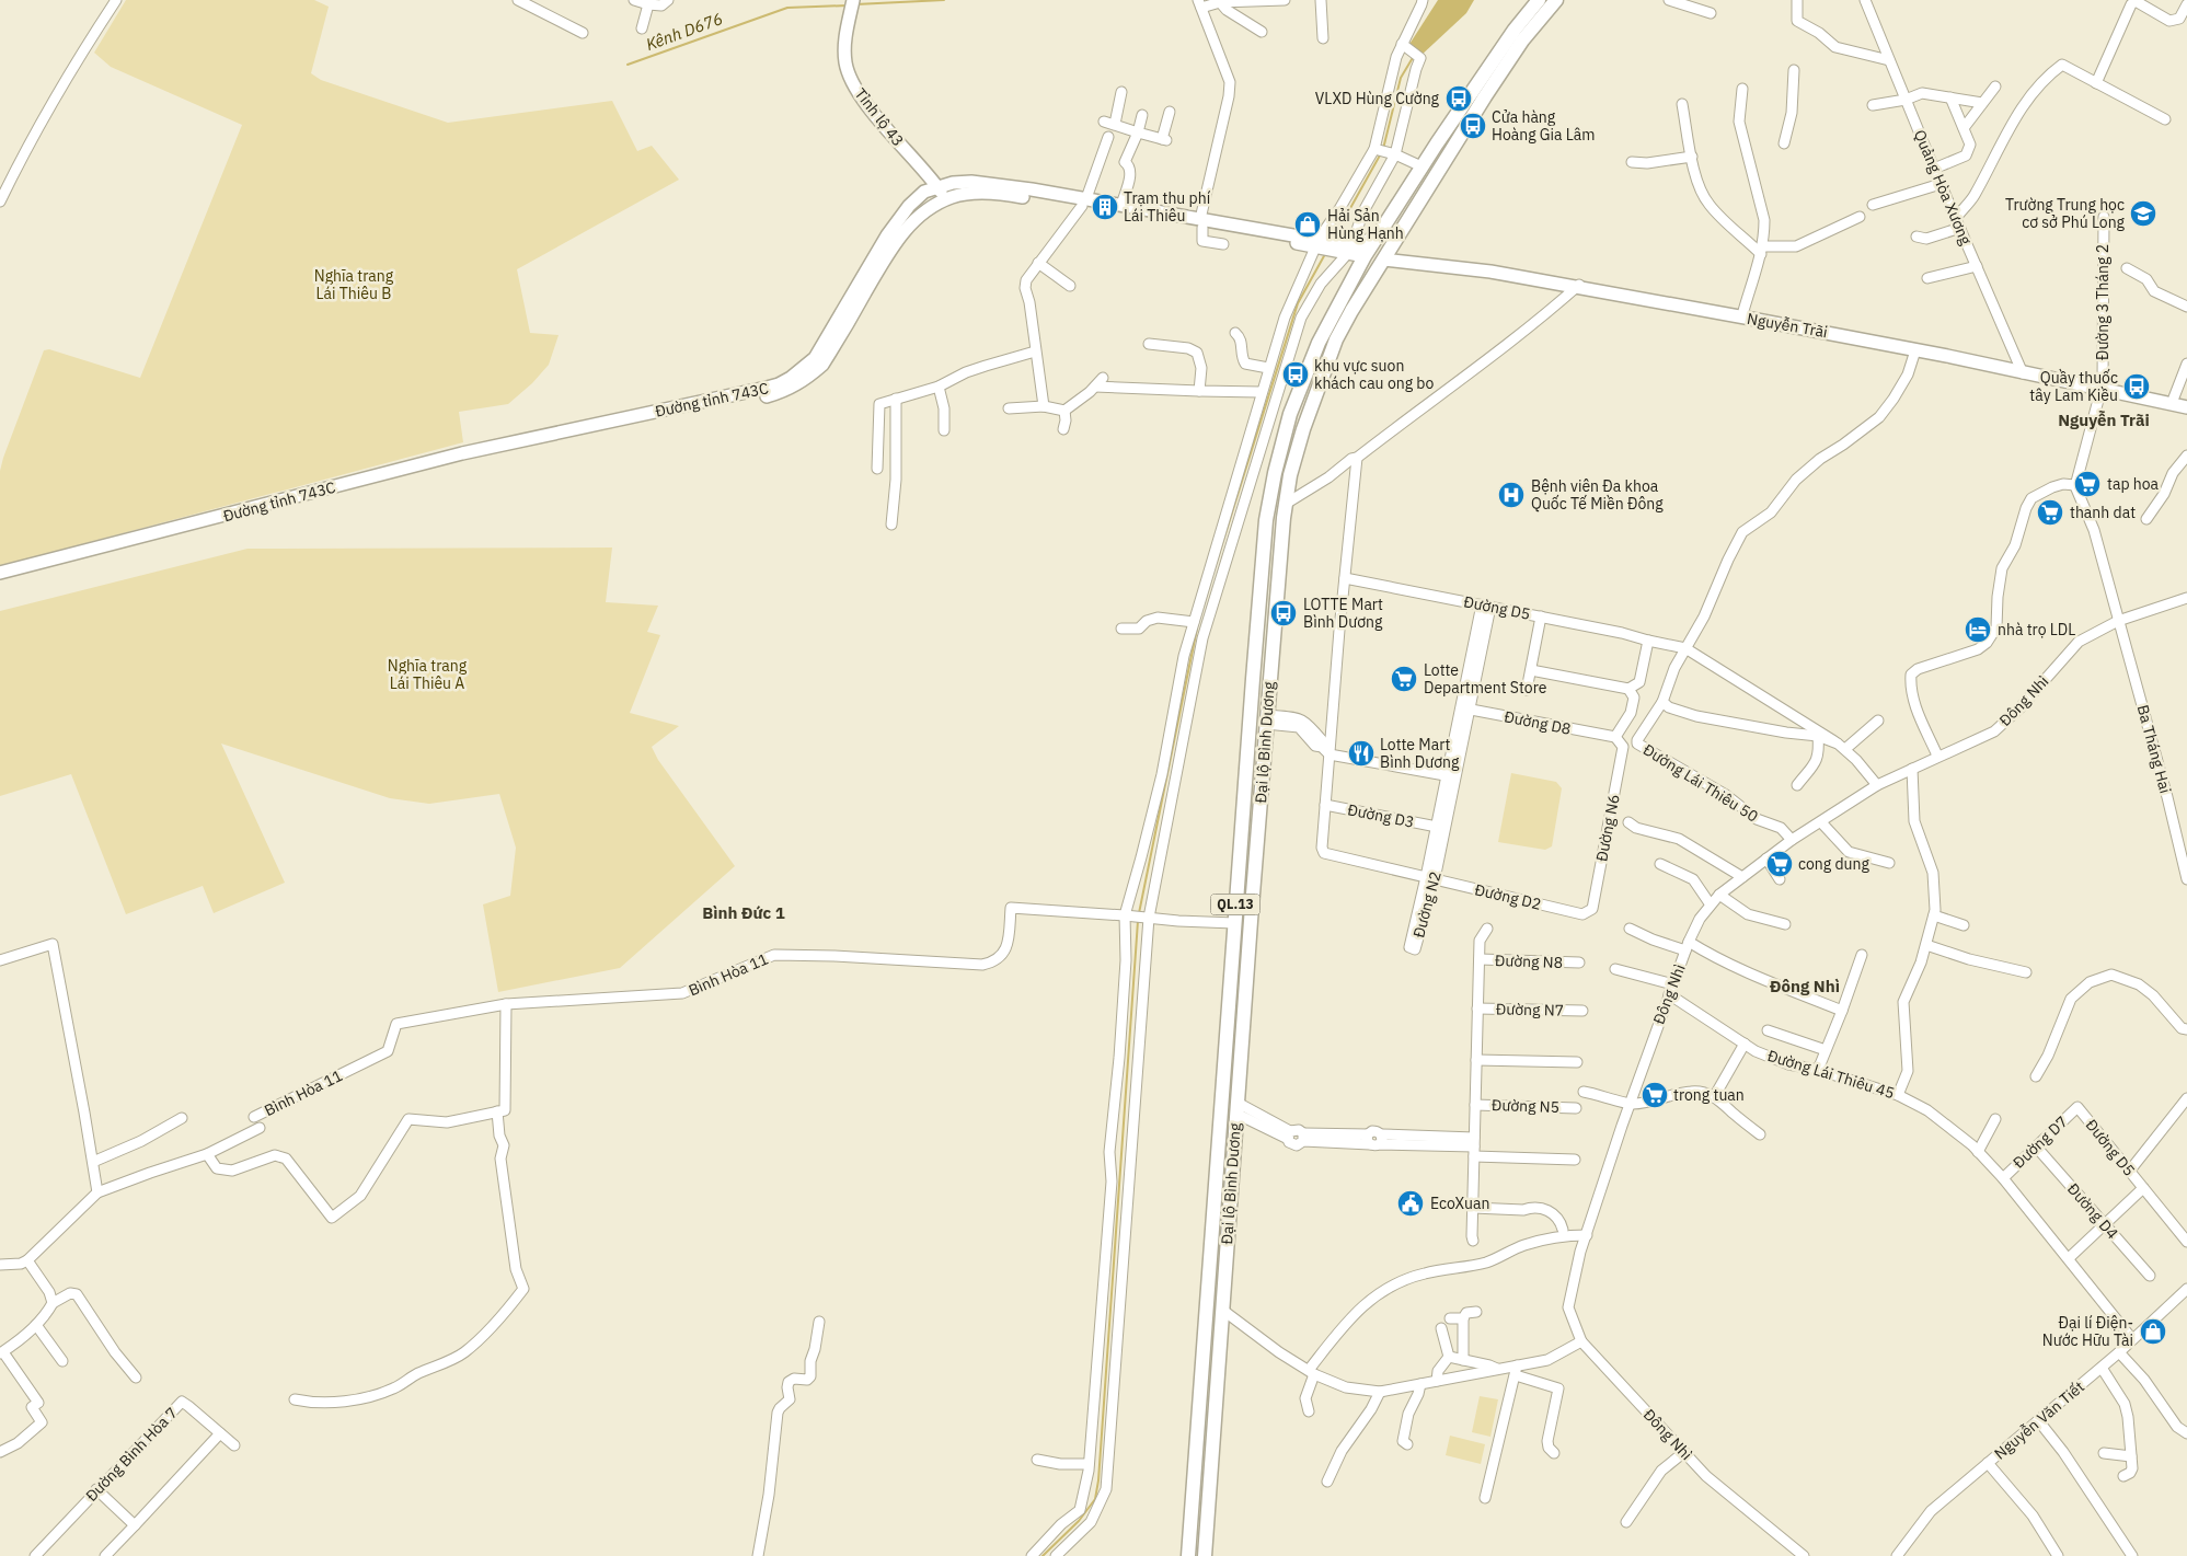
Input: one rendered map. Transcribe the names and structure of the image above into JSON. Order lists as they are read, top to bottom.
{
  "streets": {
    "highway": ["Đại lộ Bình Dương", "QL.13"],
    "main road": ["Tỉnh lộ 43", "Nguyễn Trãi", "Đường tỉnh 743C"],
    "street": [
      "Quảng Hòa Xương",
      "Đường 3 Tháng 2",
      "Đường D5",
      "Đông Nhì",
      "Đường D8",
      "Ba Tháng Hai",
      "Đường Lái Thiêu 50",
      "Đường D3",
      "Đường N6",
      "Đường D2",
      "Đường N2",
      "Đường N8",
      "Bình Hòa 11",
      "Đường N7",
      "Đường Lái Thiêu 45",
      "Đường N5",
      "Đường D7",
      "Đường D4",
      "Nguyễn Văn Tiết",
      "Đường Bình Hòa 7"
    ]
  },
  "crossings": [
    ["Tỉnh lộ 43", "Đường tỉnh 743C"],
    ["Quảng Hòa Xương", "Nguyễn Trãi"],
    ["Đường 3 Tháng 2", "Nguyễn Trãi"],
    ["Đường 3 Tháng 2", "Ba Tháng Hai"],
    ["Nguyễn Trãi", "Đại lộ Bình Dương"],
    ["Đường tỉnh 743C", "Đại lộ Bình Dương"],
    ["Đường D5", "Đường N2"],
    ["Đường D5", "Đường D7"],
    ["Đông Nhì", "Ba Tháng Hai"],
    ["Đông Nhì", "Đường Lái Thiêu 50"],
    ["Đông Nhì", "Đường Lái Thiêu 45"],
    ["Đường D8", "Đường N6"],
    ["Đường D8", "Đường N2"],
    ["Đường D3", "Đường D2"],
    ["Đường D3", "Đường N2"],
    ["Đường N6", "Đường D2"],
    ["Đường D2", "Đường N2"],
    ["Đường Lái Thiêu 45", "Đường D7"],
    ["Đường Lái Thiêu 45", "Nguyễn Văn Tiết"],
    ["Đường D7", "Đường D4"]
  ],
  "districts": ["Nguyễn Trãi", "Bình Đức 1", "Đông Nhì"],
  "water": ["Kênh D676"],
  "parks": ["Nghĩa trang Lái Thiêu B", "Nghĩa trang Lái Thiêu A"],
  "places": {
    "bus stop": [
      "VLXD Hùng Cường",
      "Cửa hàng Hoàng Gia Lâm",
      "khu vực suon khách cau ong bo",
      "Quầy thuốc tây Lam Kiều",
      "LOTTE Mart Bình Dương"
    ],
    "building": ["Trạm thu phí Lái Thiêu"],
    "school or university": ["Trường Trung học cơ sở Phú Long"],
    "shop": ["Hải Sản Hùng Hạnh", "Đại lí Điện- Nước Hữu Tài"],
    "supermarket": [
      "tap hoa",
      "thanh dat",
      "Lotte Department Store",
      "cong dung",
      "trong tuan"
    ],
    "hospital": ["Bệnh viện Đa khoa Quốc Tế Miền Đông"],
    "hotel": ["nhà trọ LDL"],
    "restaurant": ["Lotte Mart Bình Dương"],
    "public building": ["EcoXuan"]
  }
}
